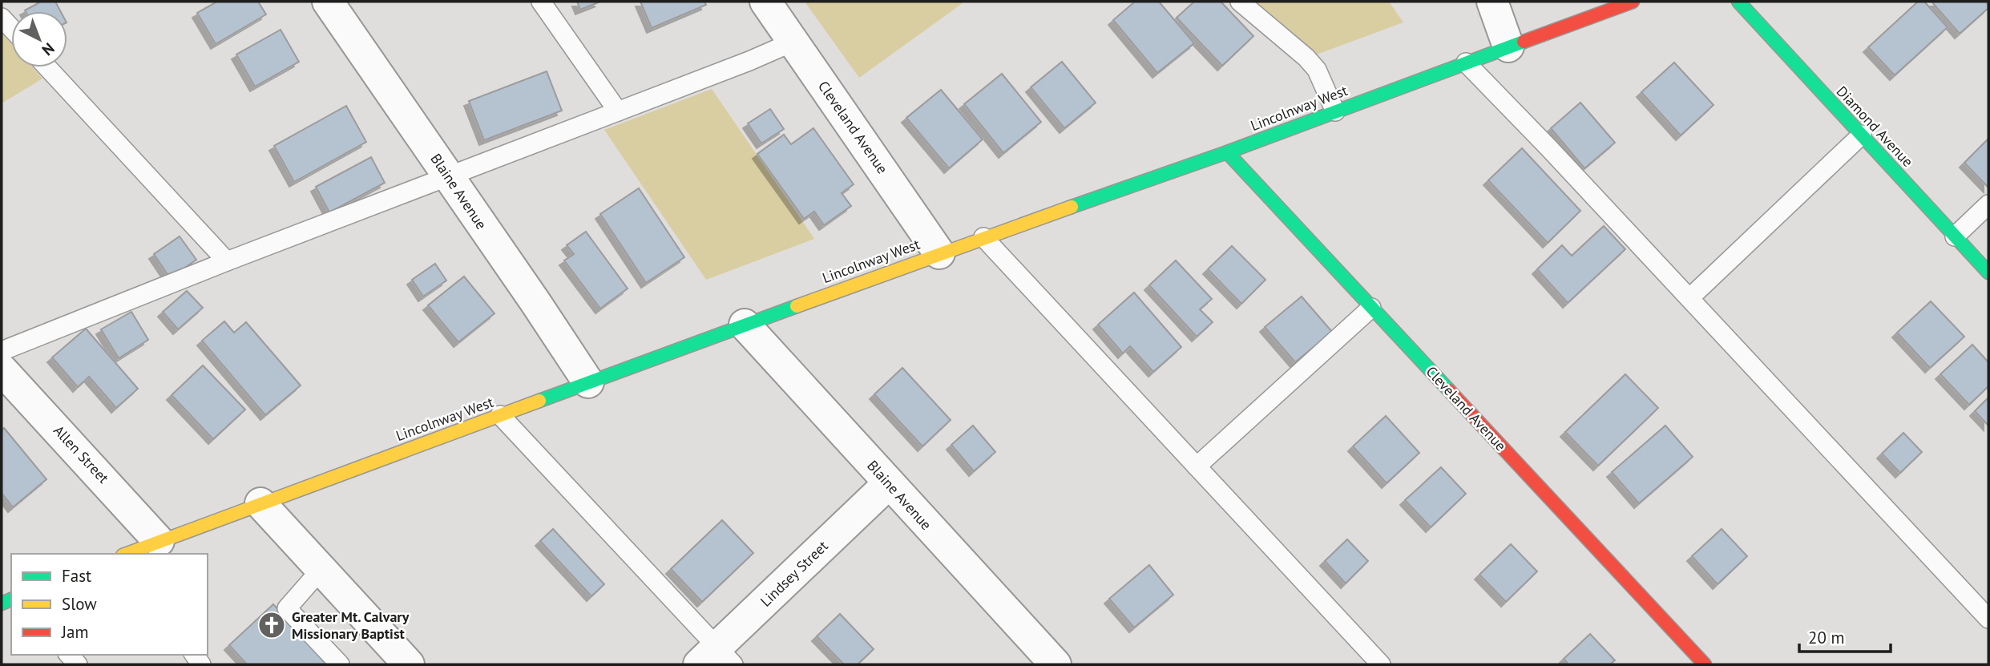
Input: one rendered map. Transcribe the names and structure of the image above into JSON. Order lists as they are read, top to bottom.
{
  "streets": {
    "main road": ["Lincolnway West", "Diamond Avenue", "Cleveland Avenue"],
    "street": ["Blaine Avenue", "Allen Street", "Lindsey Street"]
  },
  "crossings": [
    ["Lincolnway West", "Cleveland Avenue"],
    ["Lincolnway West", "Blaine Avenue"],
    ["Lincolnway West", "Allen Street"],
    ["Blaine Avenue", "Lindsey Street"]
  ],
  "places": {
    "church": ["Greater Mt. Calvary Missionary Baptist"]
  },
  "legend": ["Fast", "Slow", "Jam"],
  "scale_bar": "20 m",
  "north": "bottom right"
}
